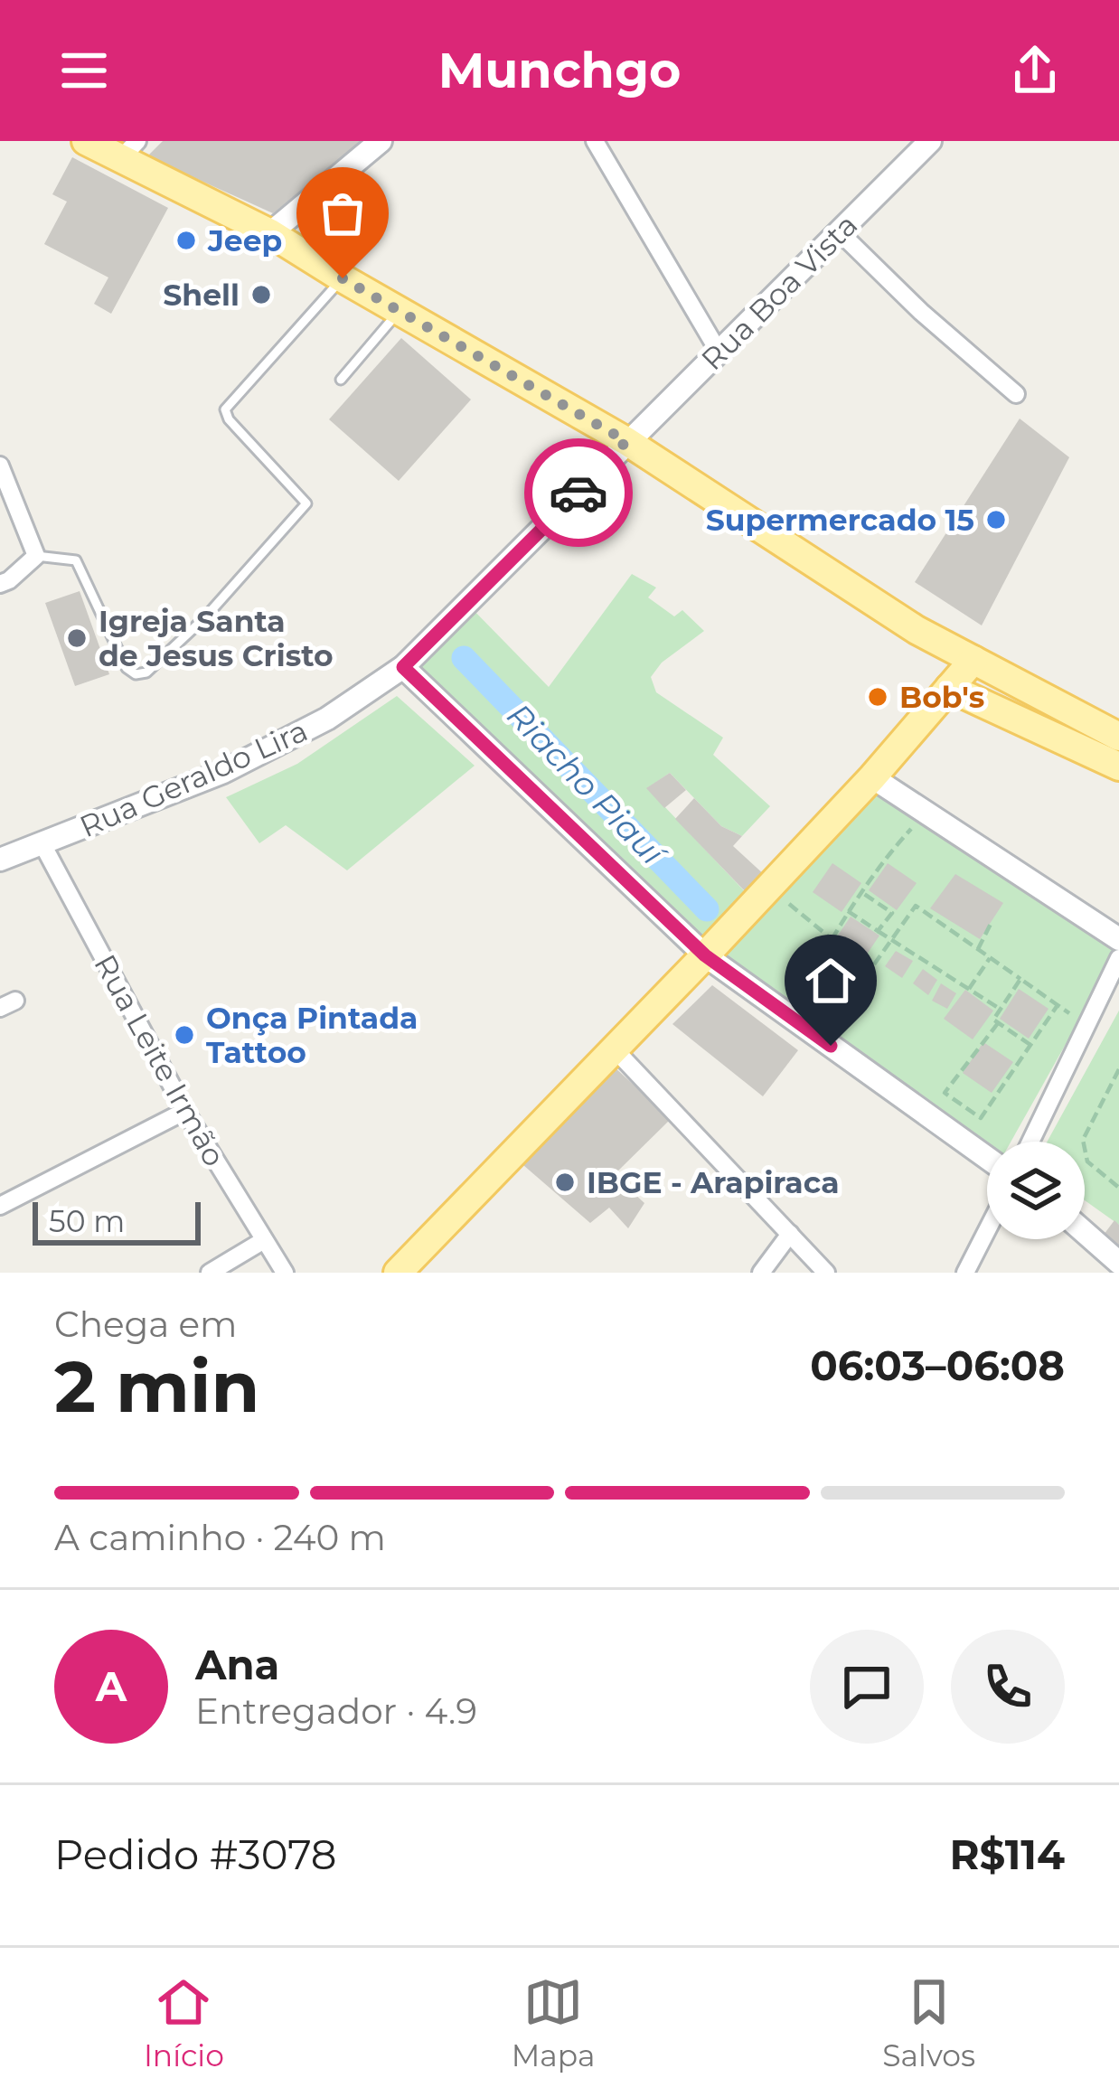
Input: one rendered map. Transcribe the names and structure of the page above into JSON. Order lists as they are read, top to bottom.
{
  "streets": {
    "street": ["Rua Boa Vista", "Rua Geraldo Lira", "Rua Leite Irmão"]
  },
  "crossings": [
    ["Rua Boa Vista", "Rua Geraldo Lira"],
    ["Rua Geraldo Lira", "Rua Leite Irmão"]
  ],
  "water": ["Riacho Piauí"],
  "places": [
    "Jeep",
    "Shell",
    "Supermercado 15",
    "Igreja Santa de Jesus Cristo",
    "Bob's",
    "Onça Pintada Tattoo",
    "IBGE - Arapiraca"
  ],
  "scale_bar": "50 m",
  "page": {
    "header": "Munchgo",
    "scale": "50 m",
    "heading": ["2 min", "Chega em", "06:03–06:08"],
    "panel": [
      "Ana",
      "Entregador · 4.9",
      "Pedido #3078",
      "R$114"
    ],
    "bar": "A caminho · 240 m",
    "round": "A",
    "tabs": ["Início", "Mapa", "Salvos"]
  }
}
